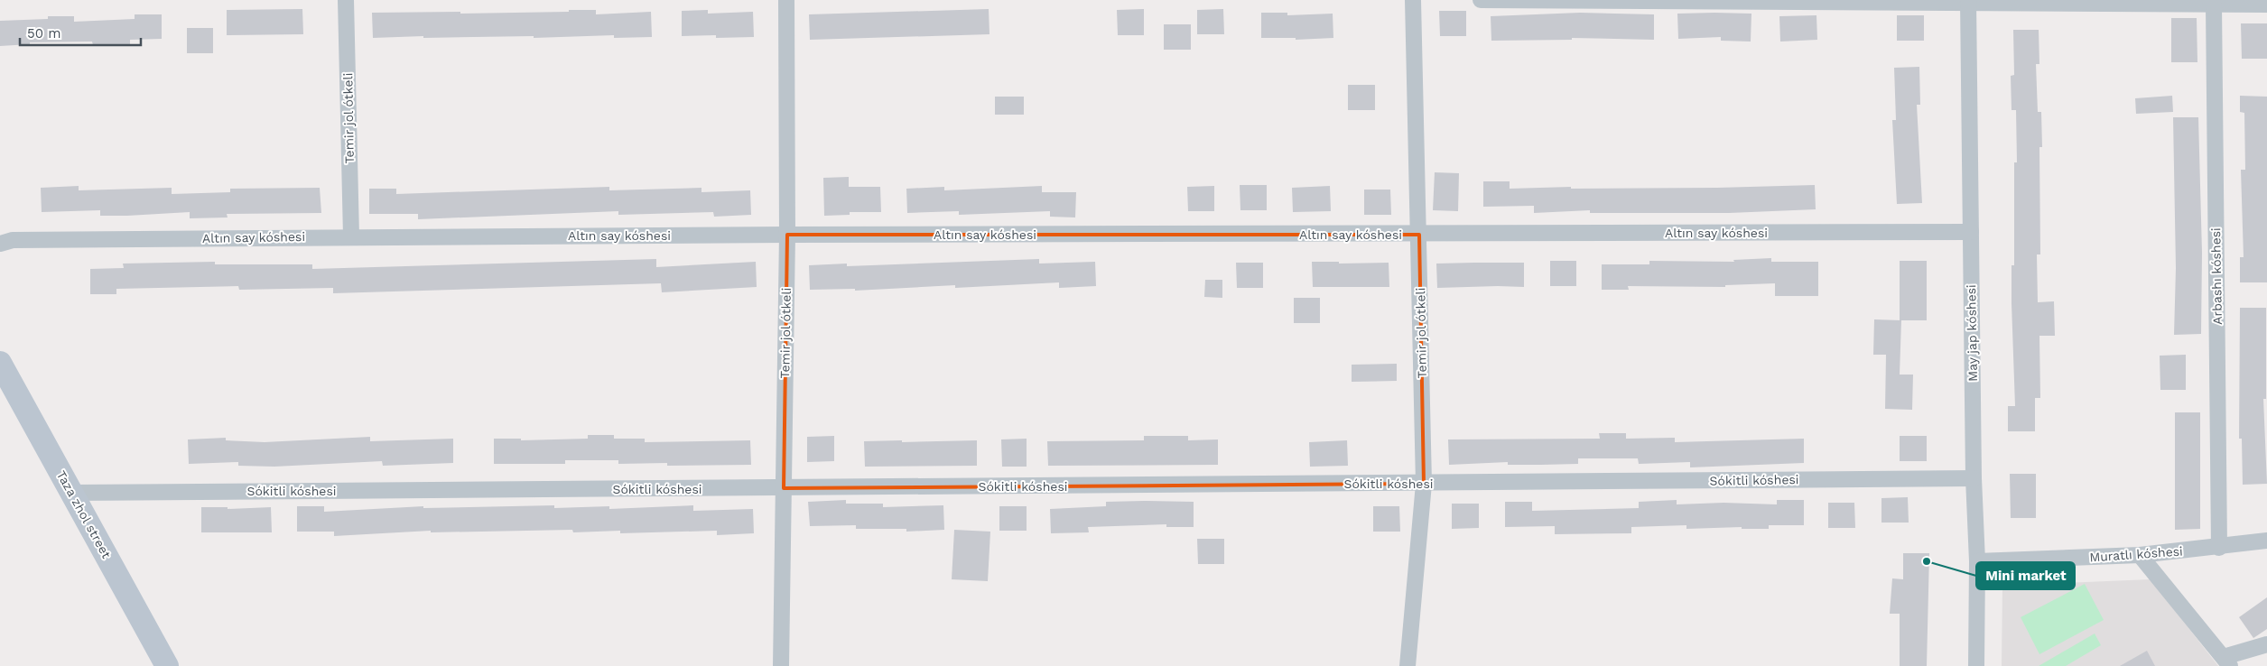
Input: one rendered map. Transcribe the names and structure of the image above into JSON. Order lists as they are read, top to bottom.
{
  "streets": {
    "main road": ["Taza zhol street"],
    "street": [
      "Temir jol ótkeli",
      "Altın say kóshesi",
      "Arbashı kóshesi",
      "May jap kóshesi",
      "Sókitli kóshesi",
      "Muratlı kóshesi"
    ]
  },
  "crossings": [
    ["Temir jol ótkeli", "Altın say kóshesi"],
    ["Temir jol ótkeli", "Sókitli kóshesi"],
    ["Altın say kóshesi", "May jap kóshesi"],
    ["Arbashı kóshesi", "Muratlı kóshesi"],
    ["May jap kóshesi", "Sókitli kóshesi"],
    ["May jap kóshesi", "Muratlı kóshesi"],
    ["Sókitli kóshesi", "Taza zhol street"]
  ],
  "places": ["Mini market"],
  "scale_bar": "50 m"
}
